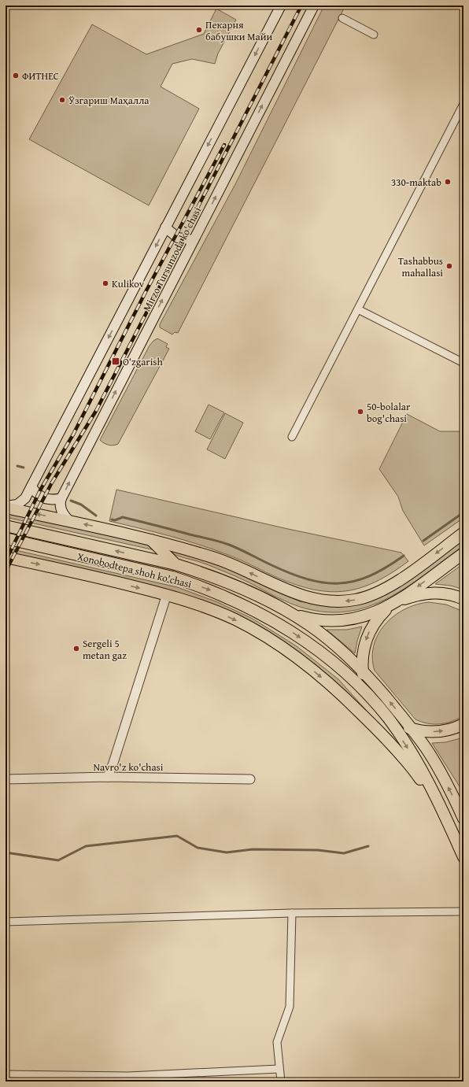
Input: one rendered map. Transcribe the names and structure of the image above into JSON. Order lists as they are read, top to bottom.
{
  "streets": {
    "highway": ["Xonobodtepa shoh ko'chasi"],
    "main road": ["Mirzo Tursunzoda ko'chasi"],
    "street": ["Navro'z ko'chasi"]
  },
  "places": {
    "other": [
      "Пекарня бабушки Майи",
      "ФИТНЕС",
      "Ўзгариш Маҳалла",
      "330-maktab",
      "Tashabbus mahallasi",
      "Kulikov",
      "50-bolalar bog'chasi",
      "Sergeli 5 metan gaz"
    ],
    "transit": ["O‘zgarish"]
  }
}
